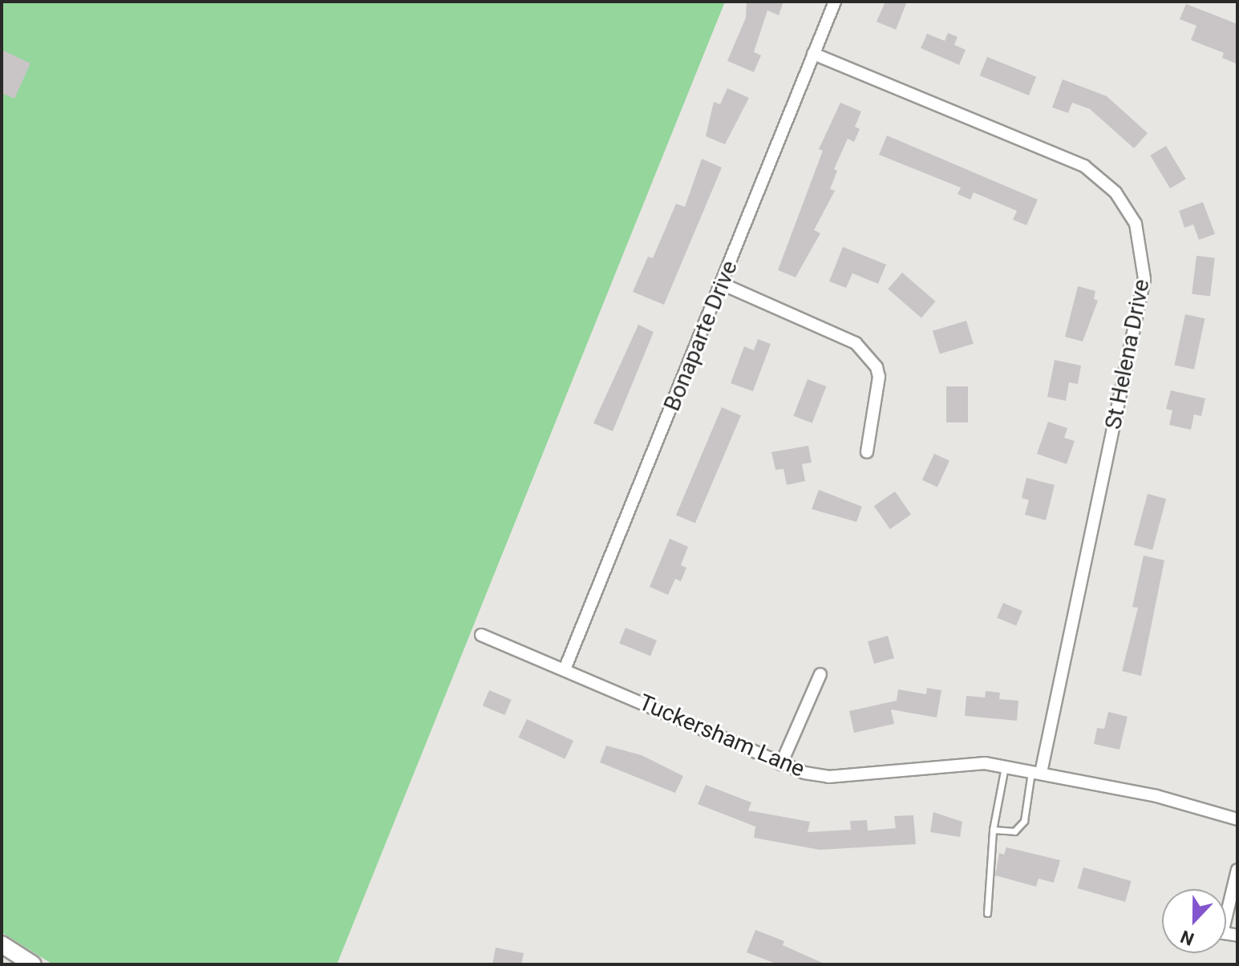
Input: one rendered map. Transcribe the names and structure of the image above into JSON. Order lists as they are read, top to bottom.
{
  "streets": {
    "street": ["Bonaparte Drive", "St Helena Drive", "Tuckersham Lane"]
  },
  "crossings": [
    ["Bonaparte Drive", "St Helena Drive"],
    ["Bonaparte Drive", "Tuckersham Lane"],
    ["St Helena Drive", "Tuckersham Lane"]
  ],
  "north": "bottom"
}
